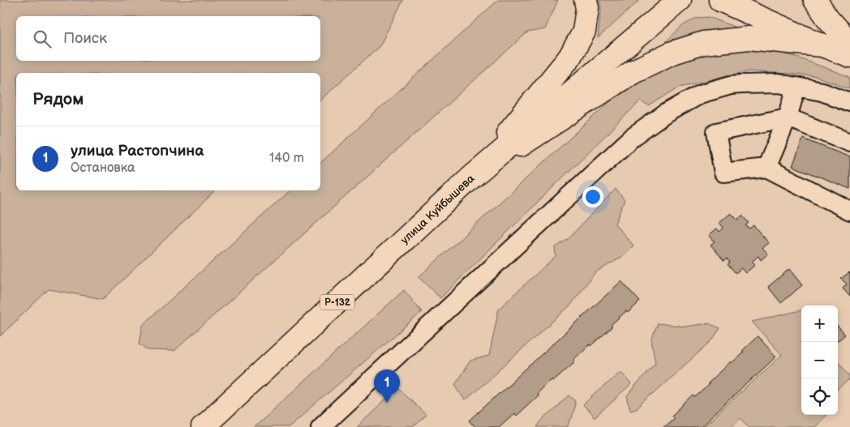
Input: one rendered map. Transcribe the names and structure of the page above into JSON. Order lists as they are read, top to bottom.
{
  "streets": {
    "main road": ["улица Куйбышева", "Р-132"]
  },
  "crossings": [
    ["улица Куйбышева", "Р-132"]
  ],
  "page": {
    "search": "Поиск",
    "heading": "Рядом",
    "list": [
      {
        "mark": "1",
        "name": "улица Растопчина",
        "note": "Остановка",
        "value": "140 m"
      }
    ],
    "map_buttons": ["+", "−"],
    "pins": "1"
  }
}
